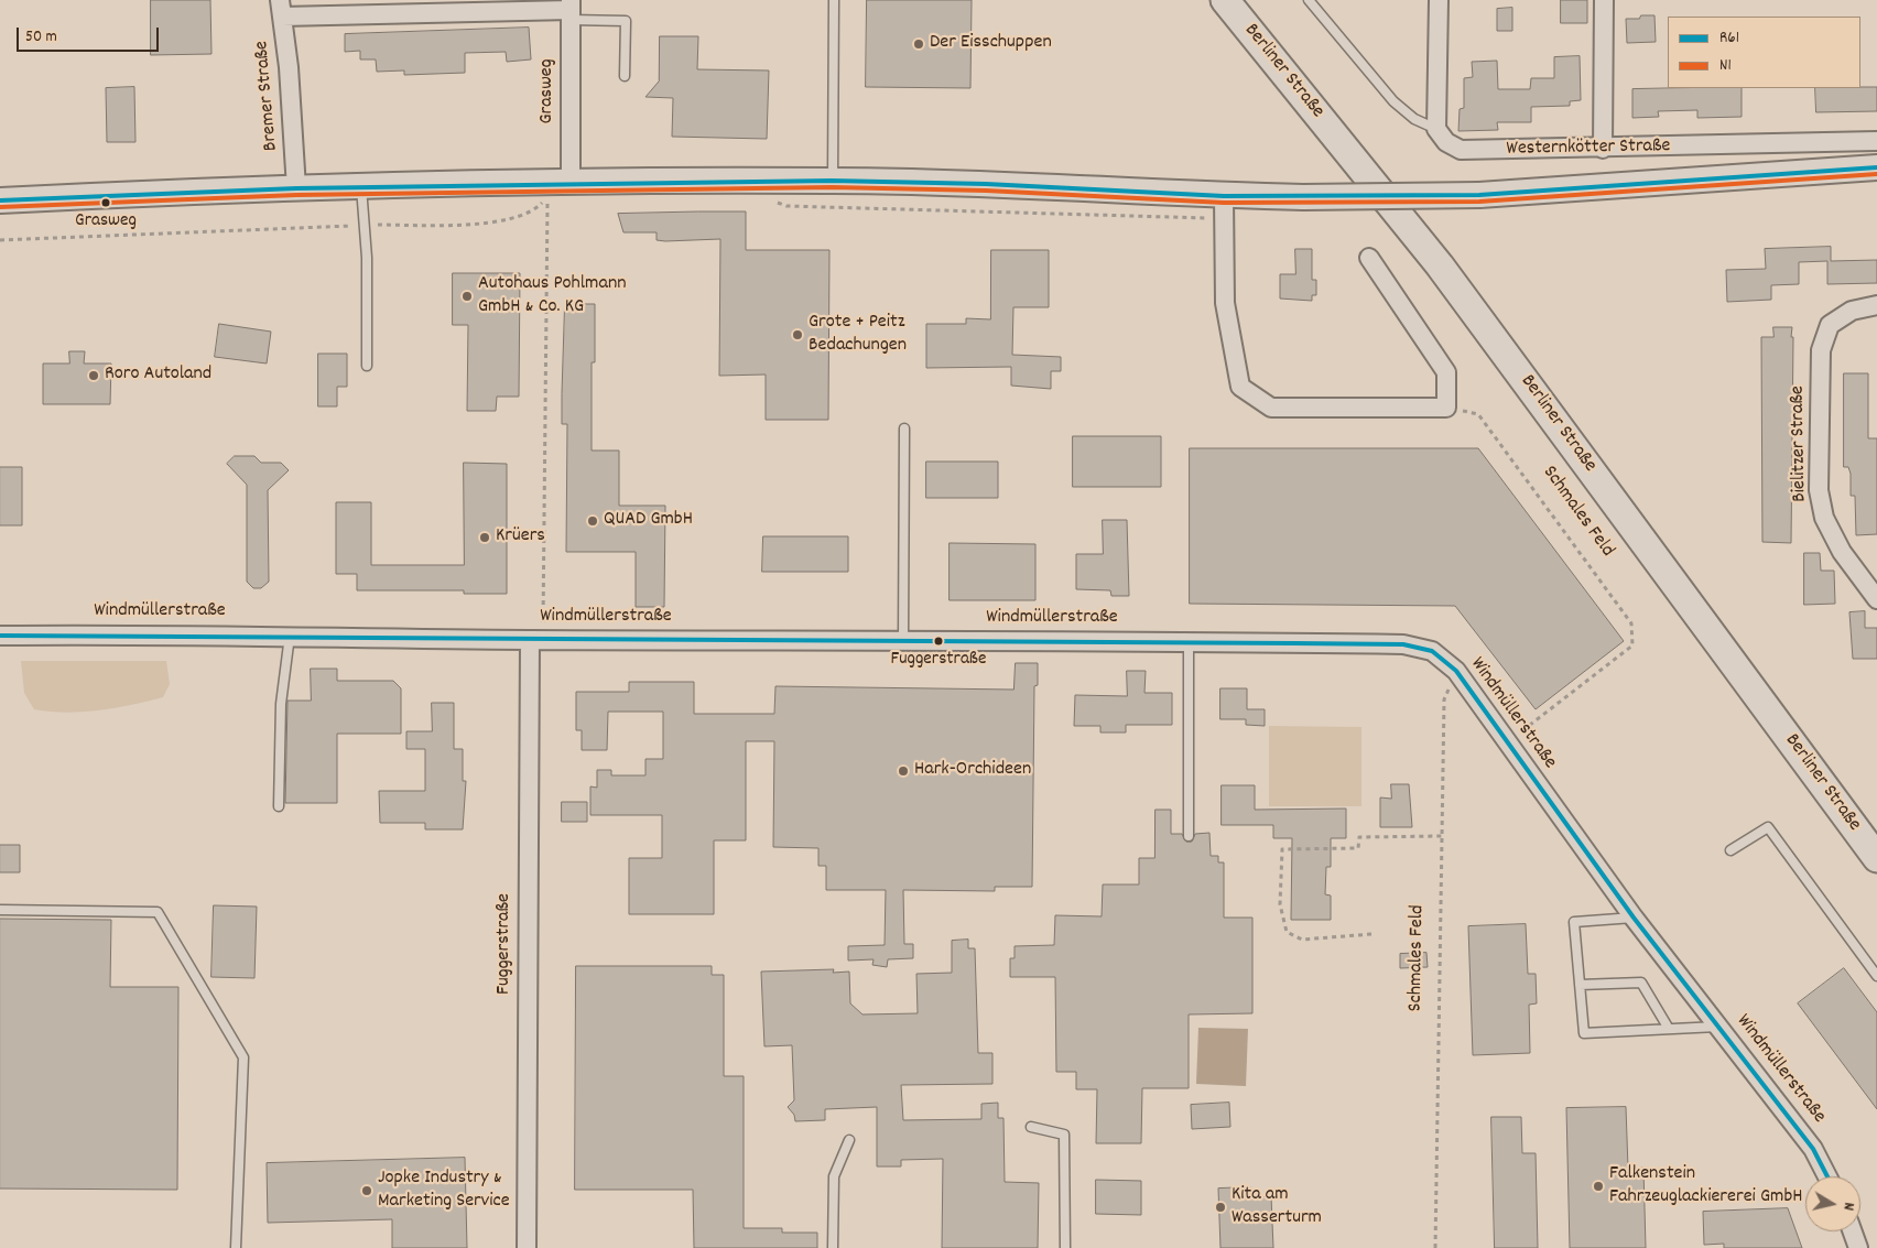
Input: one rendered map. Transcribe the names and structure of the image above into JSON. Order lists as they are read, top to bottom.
{
  "streets": {
    "main road": ["Berliner Straße"],
    "street": [
      "Grasweg",
      "Bremer Straße",
      "Westernkötter Straße",
      "Bielitzer Straße",
      "Windmüllerstraße",
      "Fuggerstraße"
    ],
    "path": ["Schmales Feld"]
  },
  "crossings": [
    ["Grasweg", "Westernkötter Straße"],
    ["Bremer Straße", "Westernkötter Straße"],
    ["Schmales Feld", "Windmüllerstraße"],
    ["Windmüllerstraße", "Fuggerstraße"]
  ],
  "places": [
    "Der Eisschuppen",
    "Grasweg",
    "Autohaus Pohlmann GmbH & Co. KG",
    "Grote + Peitz Bedachungen",
    "Roro Autoland",
    "QUAD GmbH",
    "Krüers",
    "Fuggerstraße",
    "Hark-Orchideen",
    "Falkenstein Fahrzeuglackiererei GmbH",
    "Jopke Industry & Marketing Service",
    "Kita am Wasserturm"
  ],
  "lines": ["transit line R61", "transit line N1"],
  "legend": ["R61", "N1"],
  "scale_bar": "50 m",
  "north": "right"
}
